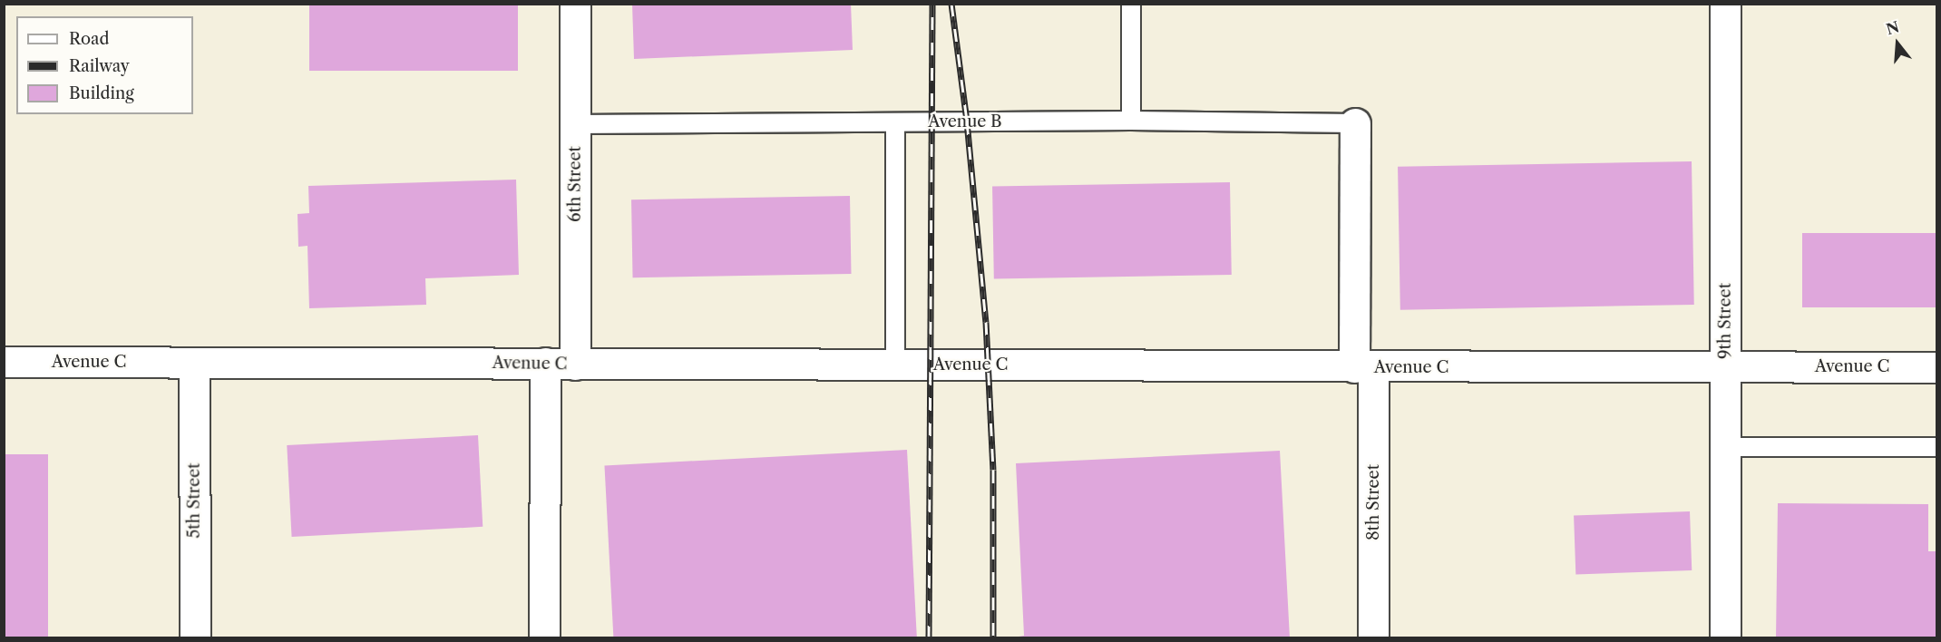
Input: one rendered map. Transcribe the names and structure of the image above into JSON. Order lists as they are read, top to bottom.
{
  "streets": {
    "street": [
      "6th Street",
      "9th Street",
      "Avenue C",
      "5th Street",
      "8th Street"
    ],
    "lane": ["Avenue B"]
  },
  "crossings": [
    ["Avenue B", "6th Street"],
    ["Avenue B", "8th Street"],
    ["6th Street", "Avenue C"],
    ["9th Street", "Avenue C"],
    ["Avenue C", "5th Street"],
    ["Avenue C", "8th Street"]
  ],
  "legend": ["Road", "Railway", "Building"],
  "north": "top"
}
